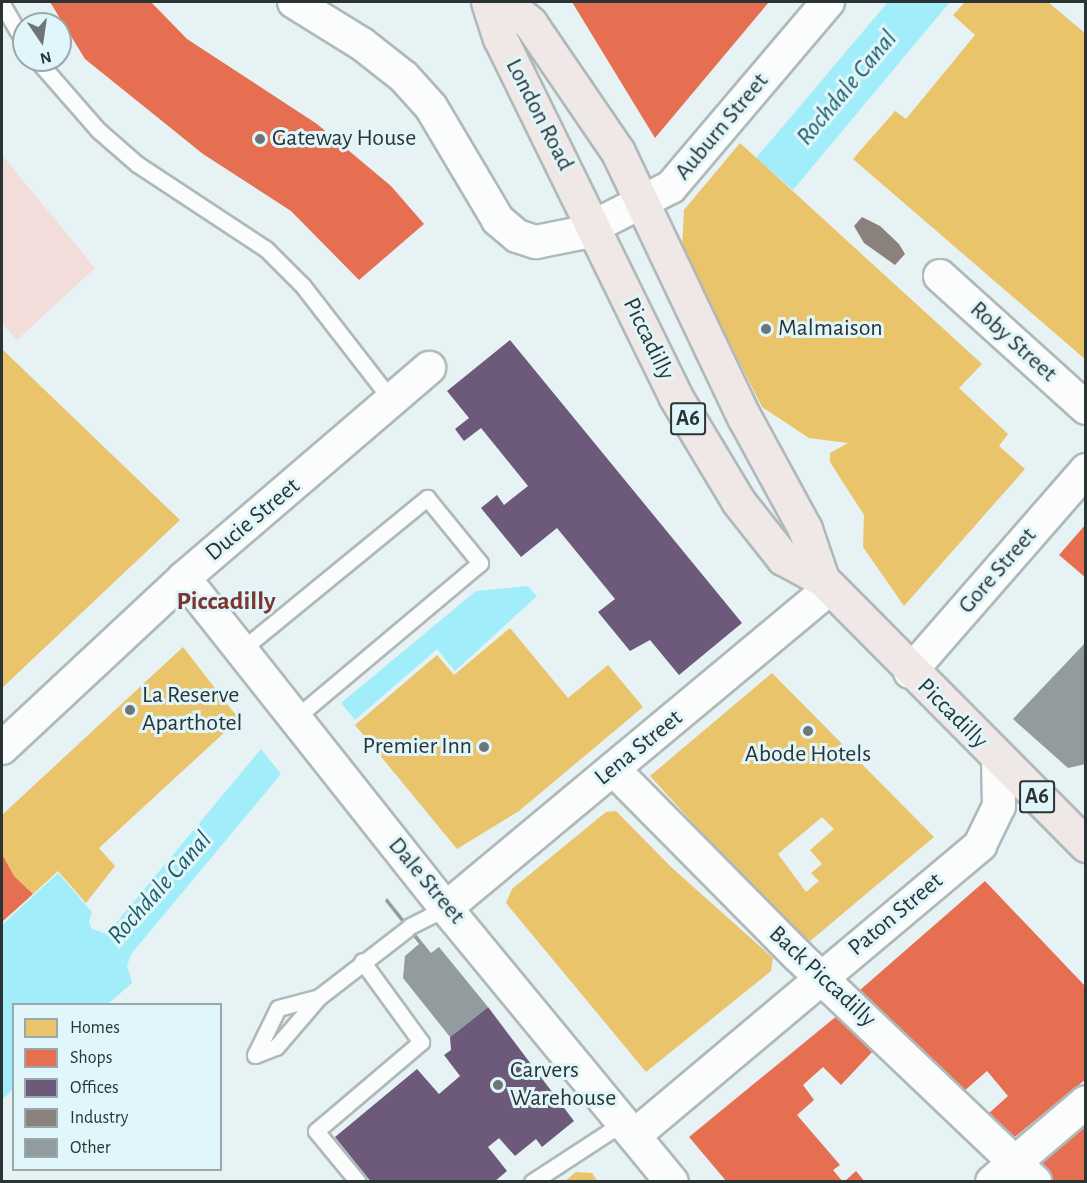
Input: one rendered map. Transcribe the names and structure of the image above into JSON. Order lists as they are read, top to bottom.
{
  "streets": {
    "main road": ["London Road", "Piccadilly", "A6"],
    "street": [
      "Auburn Street",
      "Roby Street",
      "Ducie Street",
      "Gore Street",
      "Lena Street",
      "Dale Street",
      "Paton Street",
      "Back Piccadilly"
    ]
  },
  "crossings": [
    ["London Road", "Auburn Street"],
    ["London Road", "Piccadilly"],
    ["Auburn Street", "Piccadilly"],
    ["Piccadilly", "Gore Street"],
    ["Piccadilly", "Lena Street"],
    ["Piccadilly", "Paton Street"],
    ["Ducie Street", "Dale Street"],
    ["Lena Street", "Dale Street"],
    ["Lena Street", "Back Piccadilly"],
    ["Dale Street", "Paton Street"],
    ["Paton Street", "Back Piccadilly"]
  ],
  "districts": ["Piccadilly"],
  "water": ["Rochdale Canal"],
  "places": [
    "Gateway House",
    "Malmaison",
    "La Reserve Aparthotel",
    "Abode Hotels",
    "Premier Inn",
    "Carvers Warehouse"
  ],
  "legend": [
    "Homes",
    "Shops",
    "Offices",
    "Industry",
    "Other"
  ],
  "north": "bottom"
}
